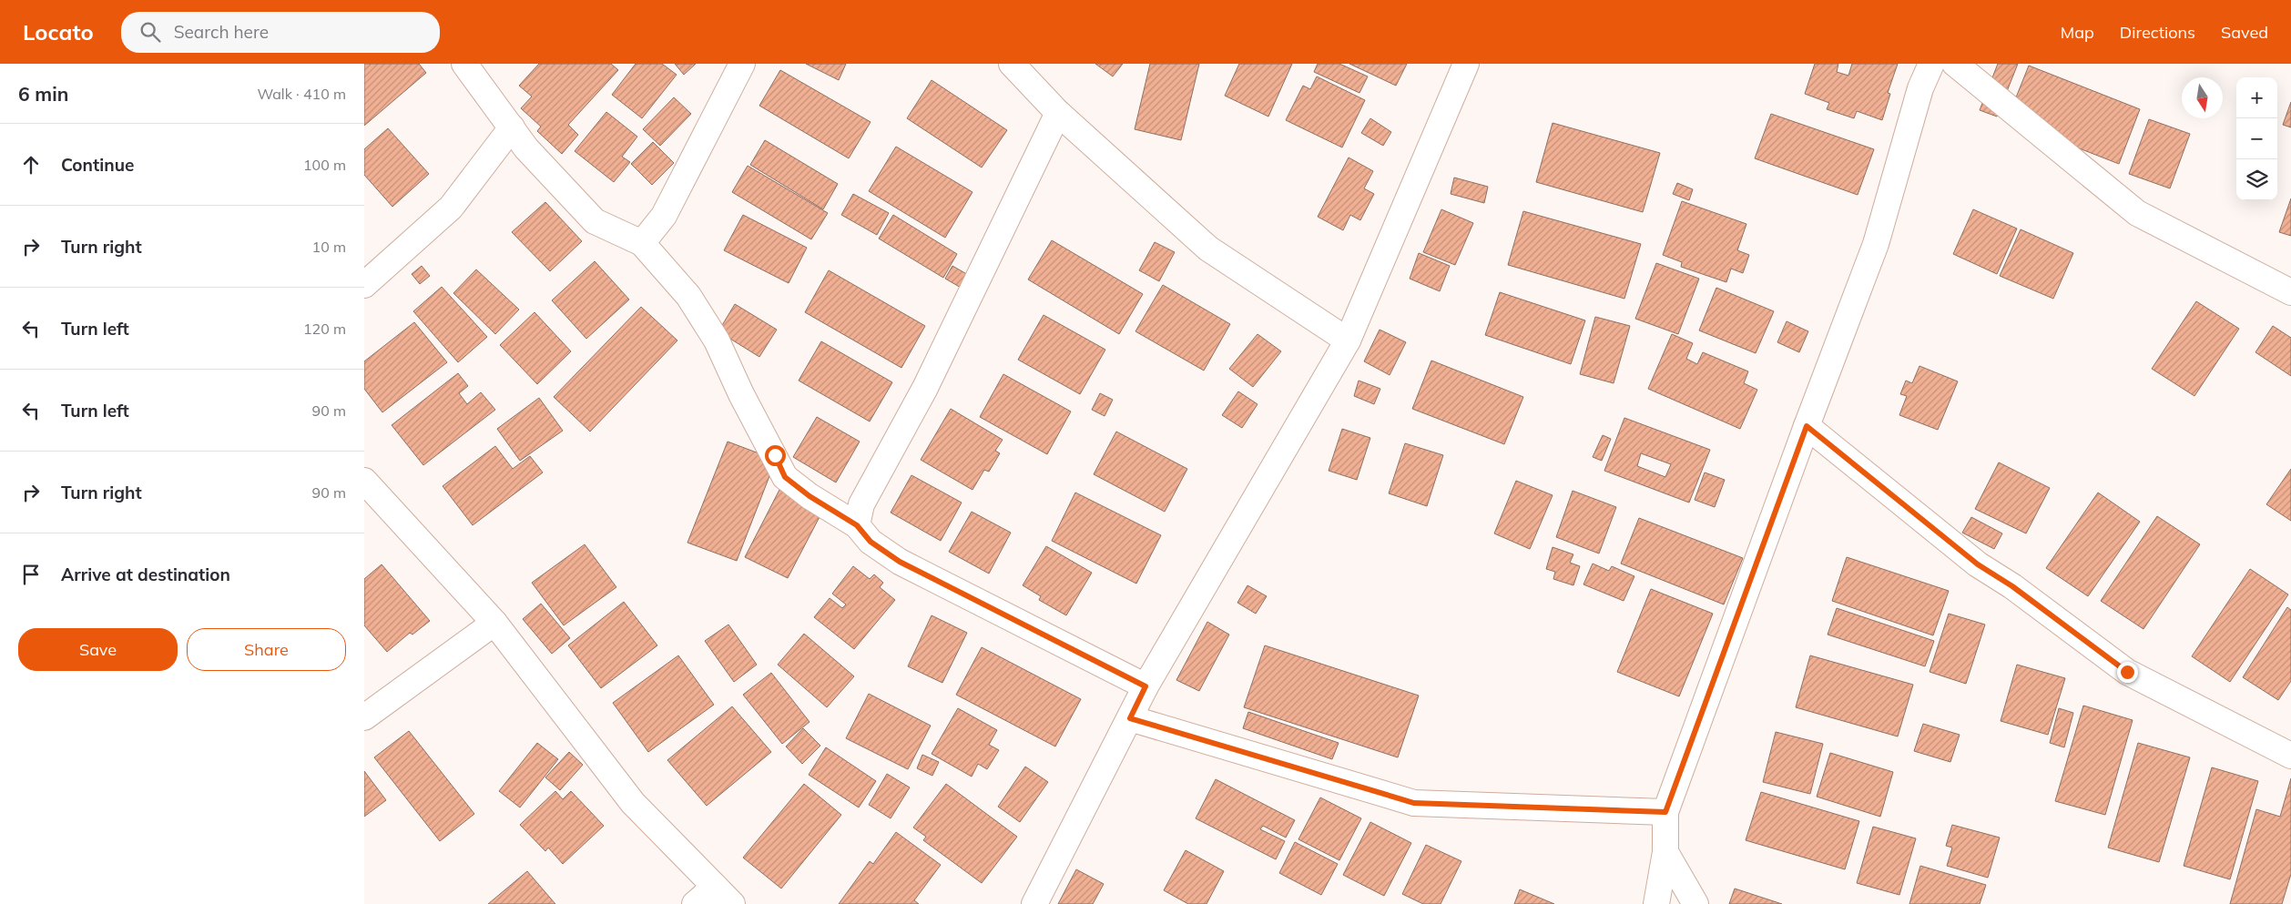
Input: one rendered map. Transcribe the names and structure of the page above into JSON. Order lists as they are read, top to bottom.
{
  "north": "bottom",
  "page": {
    "header": "Locato",
    "search": "Search here",
    "nav": ["Map", "Directions", "Saved"],
    "heading": ["6 min", "Walk · 410 m"],
    "map_buttons": ["+", "−"],
    "list": [
      ["Continue", "100 m"],
      ["Turn right", "10 m"],
      ["Turn left", "120 m"],
      ["Turn left", "90 m"],
      ["Turn right", "90 m"],
      "Arrive at destination"
    ],
    "buttons": ["Save", "Share"]
  }
}
